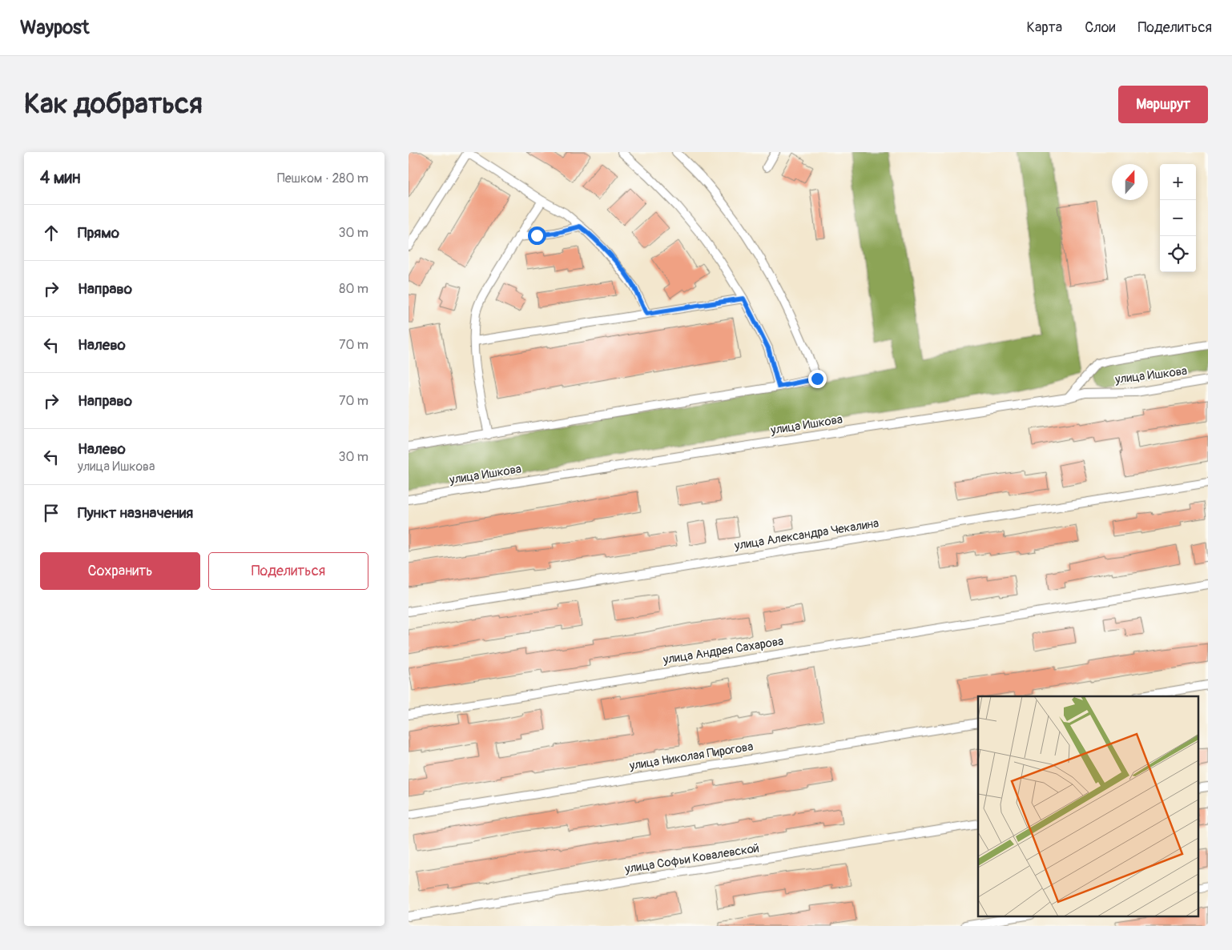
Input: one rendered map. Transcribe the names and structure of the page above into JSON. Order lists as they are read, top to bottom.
{
  "streets": {
    "street": [
      "улица Ишкова",
      "улица Александра Чекалина",
      "улица Андрея Сахарова",
      "улица Николая Пирогова",
      "улица Софьи Ковалевской"
    ]
  },
  "north": "top",
  "page": {
    "header": "Waypost",
    "nav": ["Карта", "Слои", "Поделиться"],
    "buttons": [
      "Маршрут",
      ["Сохранить", "Поделиться"]
    ],
    "title": "Как добраться",
    "heading": ["4 мин", "Пешком · 280 m"],
    "map_buttons": ["+", "−"],
    "list": [
      ["Прямо", "30 m"],
      ["Направо", "80 m"],
      ["Налево", "70 m"],
      ["Направо", "70 m"],
      ["Налево", "улица Ишкова", "30 m"],
      "Пункт назначения"
    ]
  }
}
